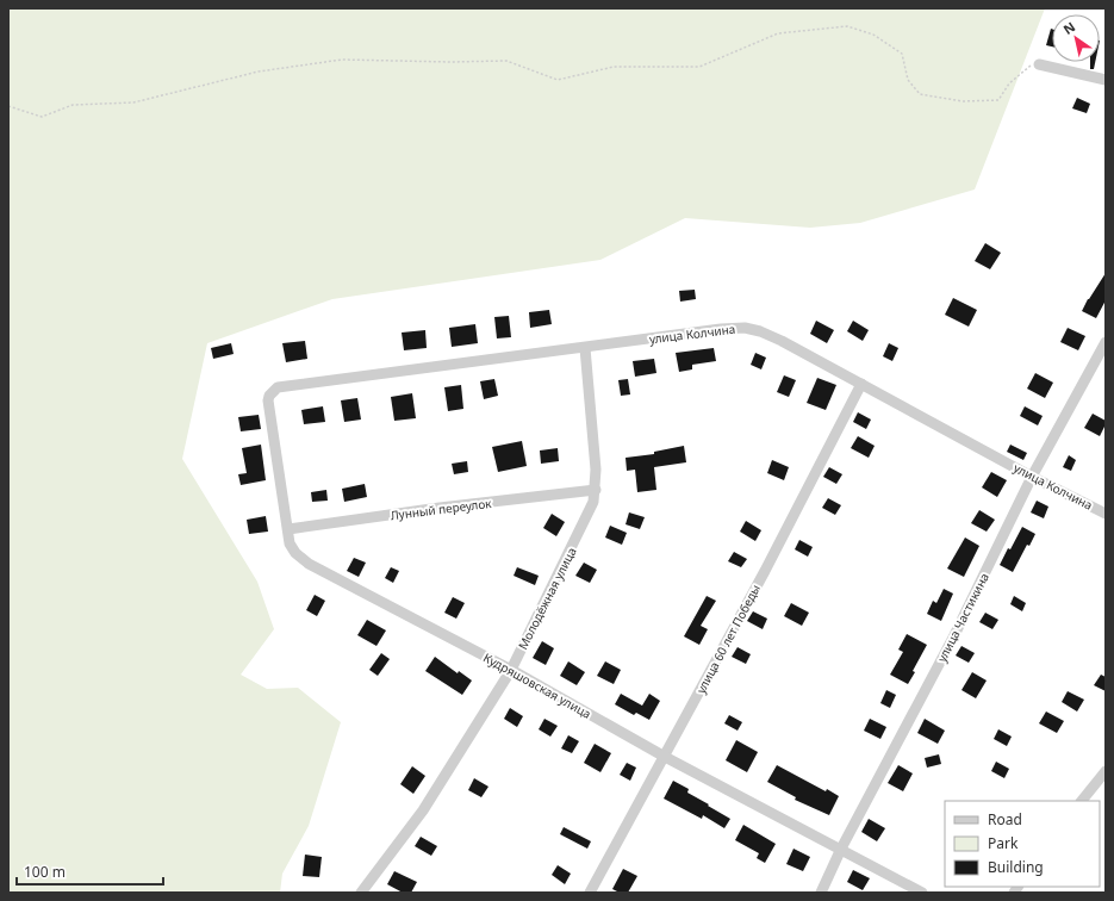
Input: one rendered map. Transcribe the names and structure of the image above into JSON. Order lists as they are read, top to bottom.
{
  "streets": {
    "street": [
      "улица Колчина",
      "Лунный переулок",
      "Молодёжная улица",
      "улица Частикина",
      "улица 60 лет Победы",
      "Кудряшовская улица"
    ]
  },
  "crossings": [
    ["улица Колчина", "Молодёжная улица"],
    ["улица Колчина", "улица Частикина"],
    ["улица Колчина", "улица 60 лет Победы"],
    ["улица Колчина", "Кудряшовская улица"],
    ["Лунный переулок", "Молодёжная улица"],
    ["Лунный переулок", "Кудряшовская улица"],
    ["Молодёжная улица", "Кудряшовская улица"],
    ["улица Частикина", "Кудряшовская улица"],
    ["улица 60 лет Победы", "Кудряшовская улица"]
  ],
  "legend": ["Road", "Park", "Building"],
  "scale_bar": "100 m",
  "north": "top left"
}
